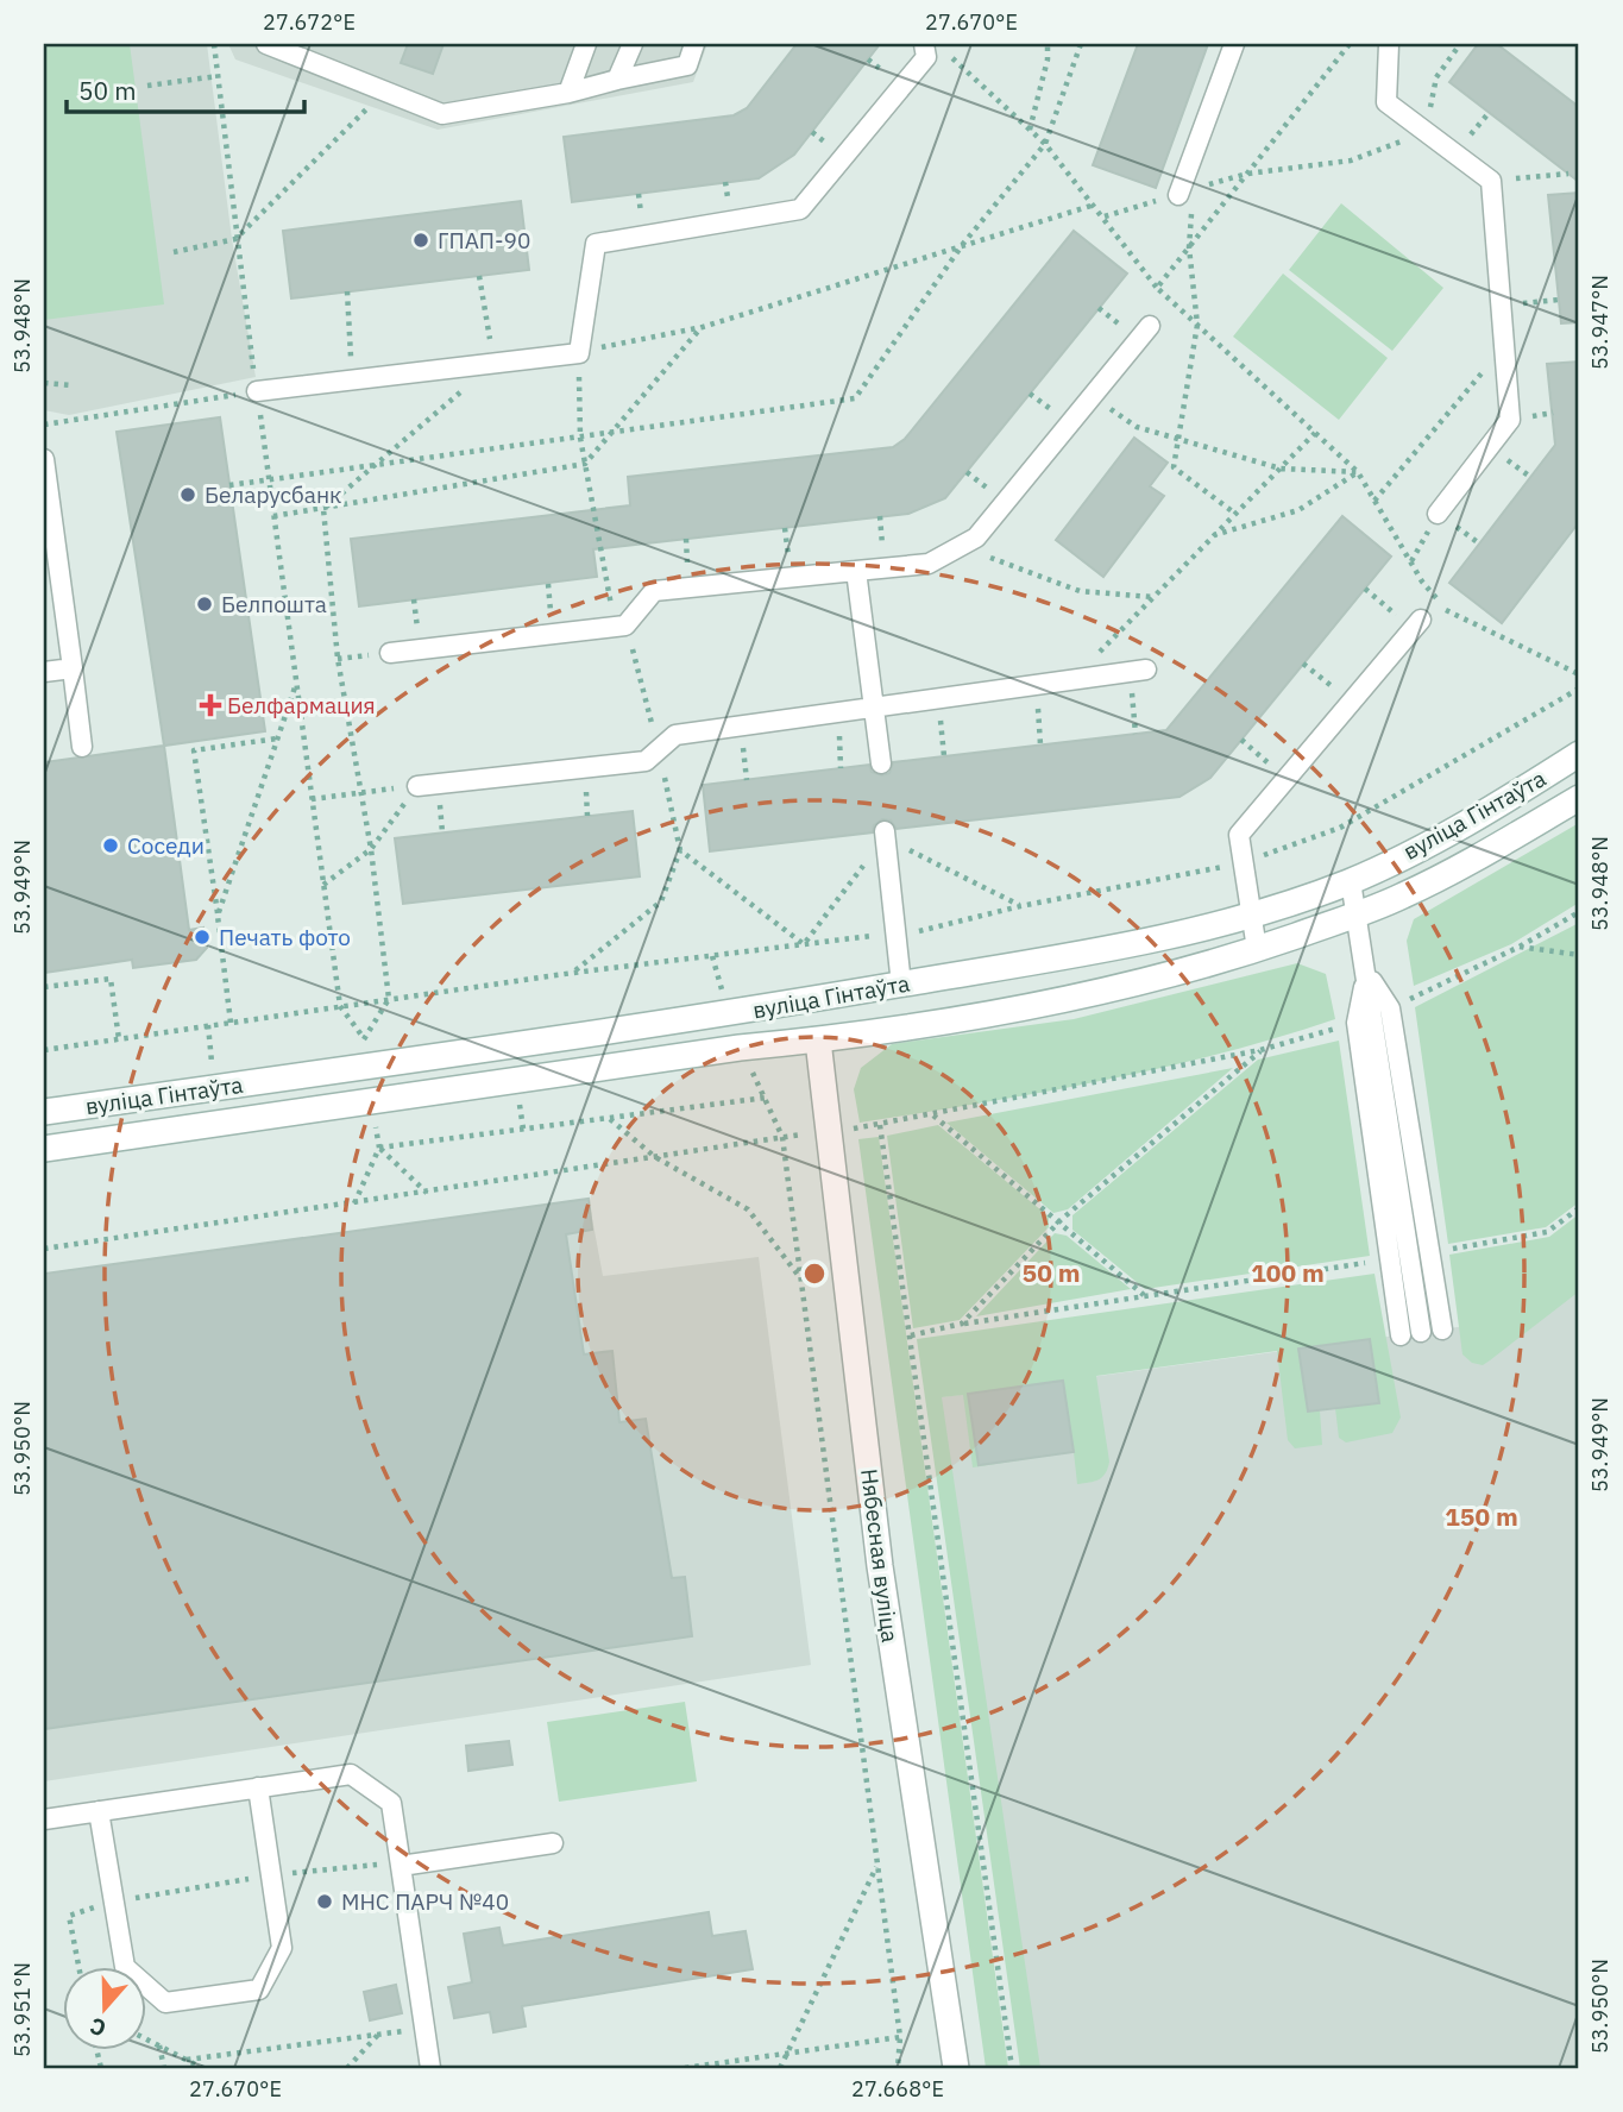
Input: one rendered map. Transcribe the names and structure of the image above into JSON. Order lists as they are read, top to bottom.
{
  "streets": {
    "main road": ["вуліца Гінтаўта", "Нябесная вуліца"]
  },
  "crossings": [
    ["вуліца Гінтаўта", "Нябесная вуліца"]
  ],
  "places": {
    "other": [
      "ГПАП-90",
      "Беларусбанк",
      "Белпошта",
      "Соседи",
      "Печать фото",
      "МНС ПАРЧ №40"
    ],
    "health": ["Белфармация"]
  },
  "scale_bar": "50 m",
  "north": "bottom",
  "coordinates": [
    "27.672°E",
    "27.670°E",
    "53.947°N",
    "53.948°N",
    "53.949°N",
    "53.950°N",
    "53.951°N",
    "27.668°E"
  ],
  "rings": ["50 m", "100 m", "150 m"]
}
